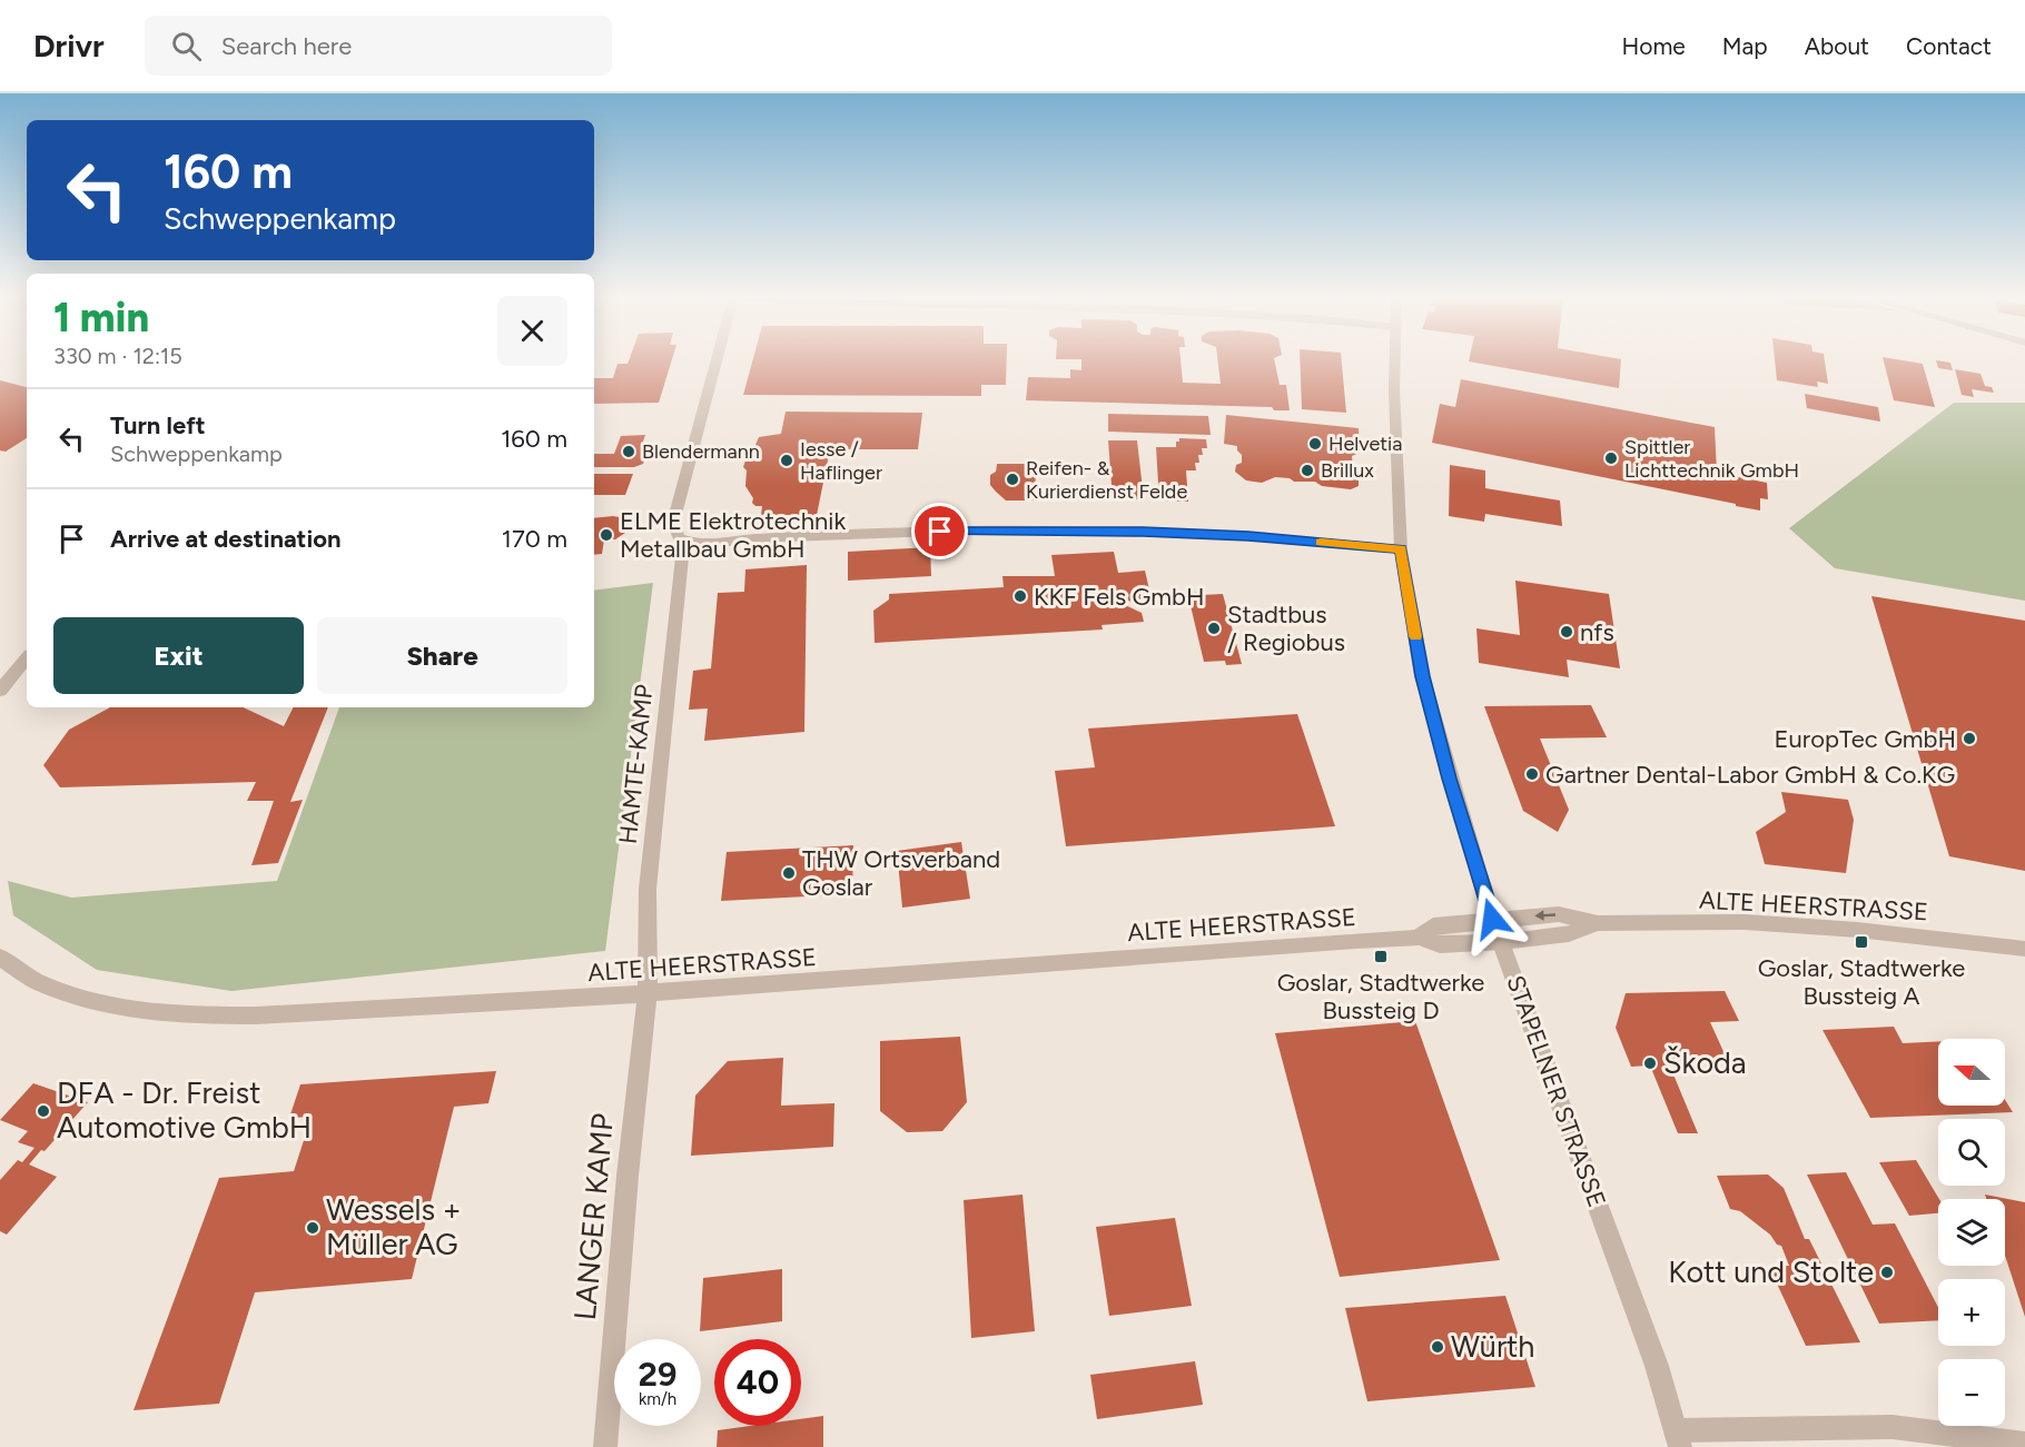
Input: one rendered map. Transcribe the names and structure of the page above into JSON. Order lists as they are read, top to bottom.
{
  "streets": {
    "street": [
      "HAMTE-KAMP",
      "ALTE HEERSTRASSE",
      "STAPELNER STRASSE",
      "LANGER KAMP"
    ]
  },
  "crossings": [
    ["HAMTE-KAMP", "ALTE HEERSTRASSE"],
    ["HAMTE-KAMP", "LANGER KAMP"],
    ["ALTE HEERSTRASSE", "STAPELNER STRASSE"],
    ["ALTE HEERSTRASSE", "LANGER KAMP"]
  ],
  "places": {
    "other": [
      "Helvetia",
      "Blendermann",
      "Spittler Lichttechnik GmbH",
      "Iesse / Haflinger",
      "Brillux",
      "Reifen- & Kurierdienst Felde",
      "ELME Elektrotechnik Metallbau GmbH",
      "KKF Fels GmbH",
      "Stadtbus / Regiobus",
      "nfs",
      "EuropTec GmbH",
      "Gartner Dental-Labor GmbH & Co.KG",
      "THW Ortsverband Goslar",
      "Škoda",
      "DFA - Dr. Freist Automotive GmbH",
      "Wessels + Müller AG",
      "Kott und Stolte",
      "Würth"
    ],
    "transit": ["Goslar, Stadtwerke Bussteig A", "Goslar, Stadtwerke Bussteig D"]
  },
  "north": "left",
  "page": {
    "header": "Drivr",
    "search": "Search here",
    "nav": [
      "Home",
      "Map",
      "About",
      "Contact"
    ],
    "turn": ["160 m", "Schweppenkamp"],
    "heading": ["1 min", "330 m · 12:15"],
    "list": [
      {
        "name": "Turn left",
        "note": "Schweppenkamp",
        "value": "160 m"
      },
      {
        "name": "Arrive at destination",
        "value": "170 m"
      }
    ],
    "buttons": ["Exit", "Share"],
    "map_buttons": ["+", "−"],
    "speed": "29 km/h",
    "limit": "40"
  }
}
